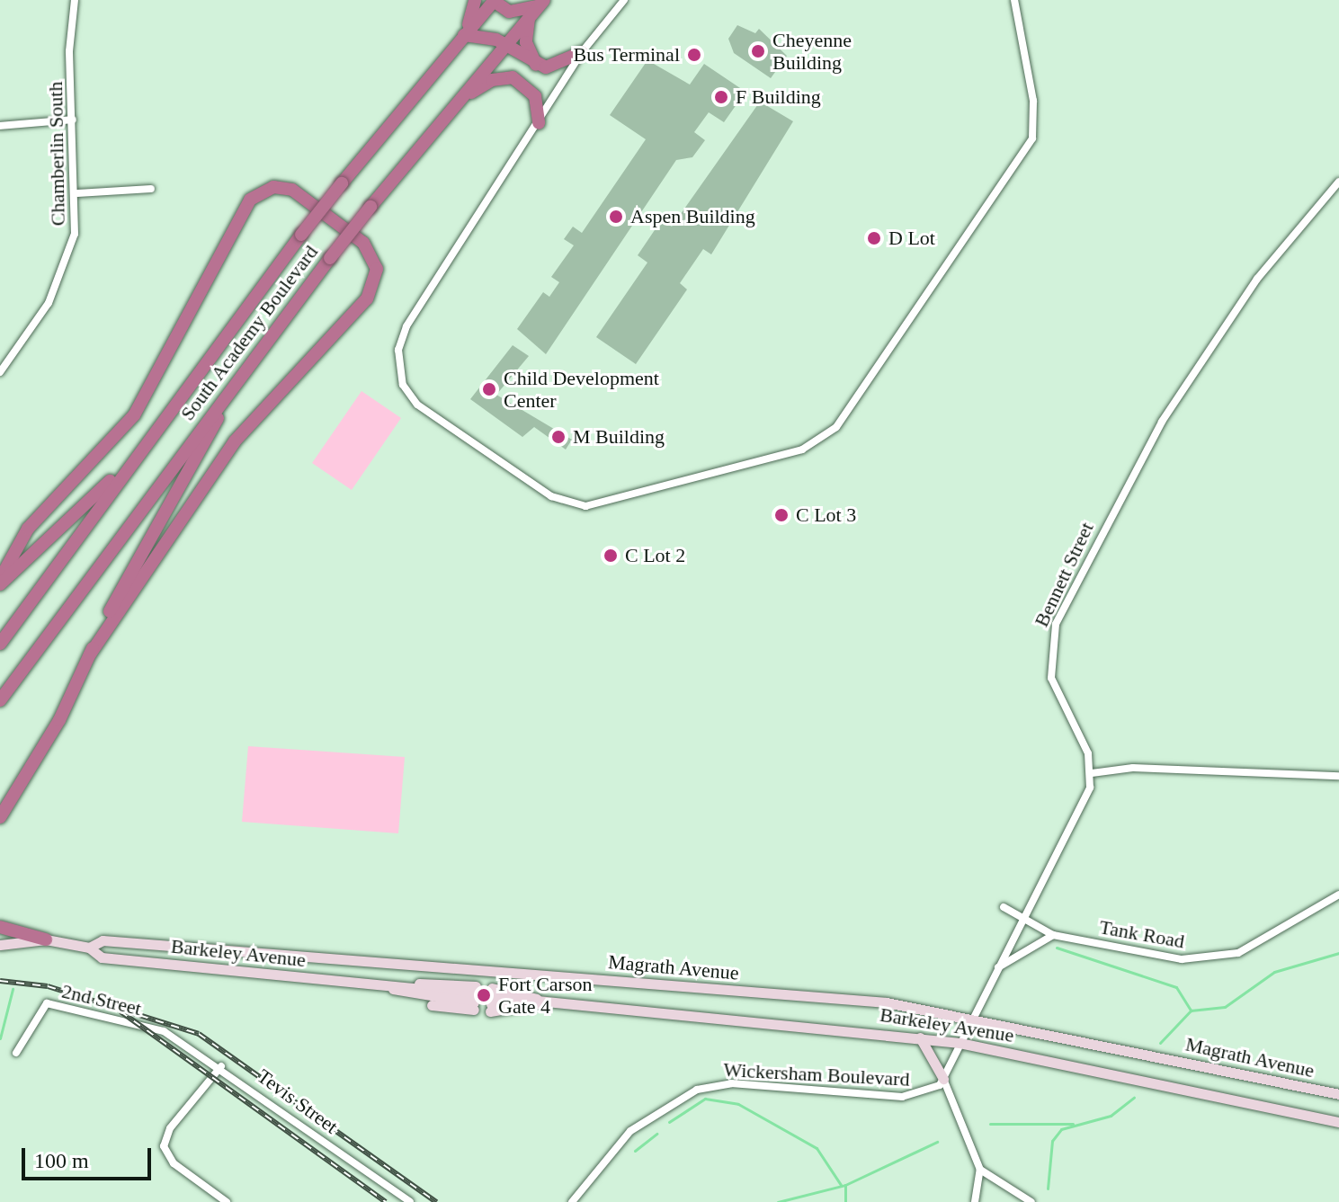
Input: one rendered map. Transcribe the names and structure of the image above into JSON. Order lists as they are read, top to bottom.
{
  "streets": {
    "highway": ["South Academy Boulevard"],
    "main road": ["Barkeley Avenue", "Magrath Avenue"],
    "street": [
      "Chamberlin South",
      "Bennett Street",
      "Tank Road",
      "2nd Street",
      "Wickersham Boulevard",
      "Tevis Street"
    ]
  },
  "crossings": [
    ["Barkeley Avenue", "Magrath Avenue"],
    ["2nd Street", "Tevis Street"]
  ],
  "places": [
    "Cheyenne Building",
    "Bus Terminal",
    "F Building",
    "Aspen Building",
    "D Lot",
    "Child Development Center",
    "M Building",
    "C Lot 3",
    "C Lot 2",
    "Fort Carson Gate 4"
  ],
  "scale_bar": "100 m"
}
